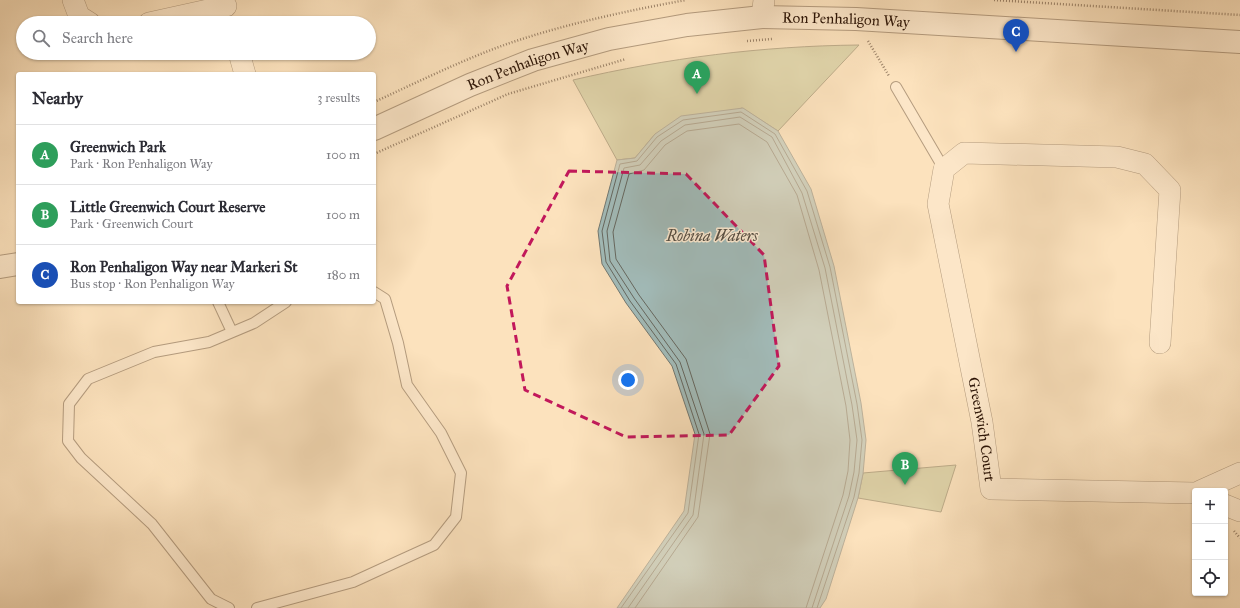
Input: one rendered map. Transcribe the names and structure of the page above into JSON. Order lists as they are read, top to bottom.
{
  "streets": {
    "street": ["Ron Penhaligon Way", "Greenwich Court"]
  },
  "water": ["Robina Waters"],
  "page": {
    "search": "Search here",
    "pins": ["C", "A", "B"],
    "heading": ["Nearby", "3 results"],
    "list": [
      {
        "mark": "A",
        "name": "Greenwich Park",
        "note": "Park · Ron Penhaligon Way",
        "value": "100 m"
      },
      {
        "mark": "B",
        "name": "Little Greenwich Court Reserve",
        "note": "Park · Greenwich Court",
        "value": "100 m"
      },
      {
        "mark": "C",
        "name": "Ron Penhaligon Way near Markeri St",
        "note": "Bus stop · Ron Penhaligon Way",
        "value": "180 m"
      }
    ],
    "map_buttons": ["+", "−"]
  }
}
